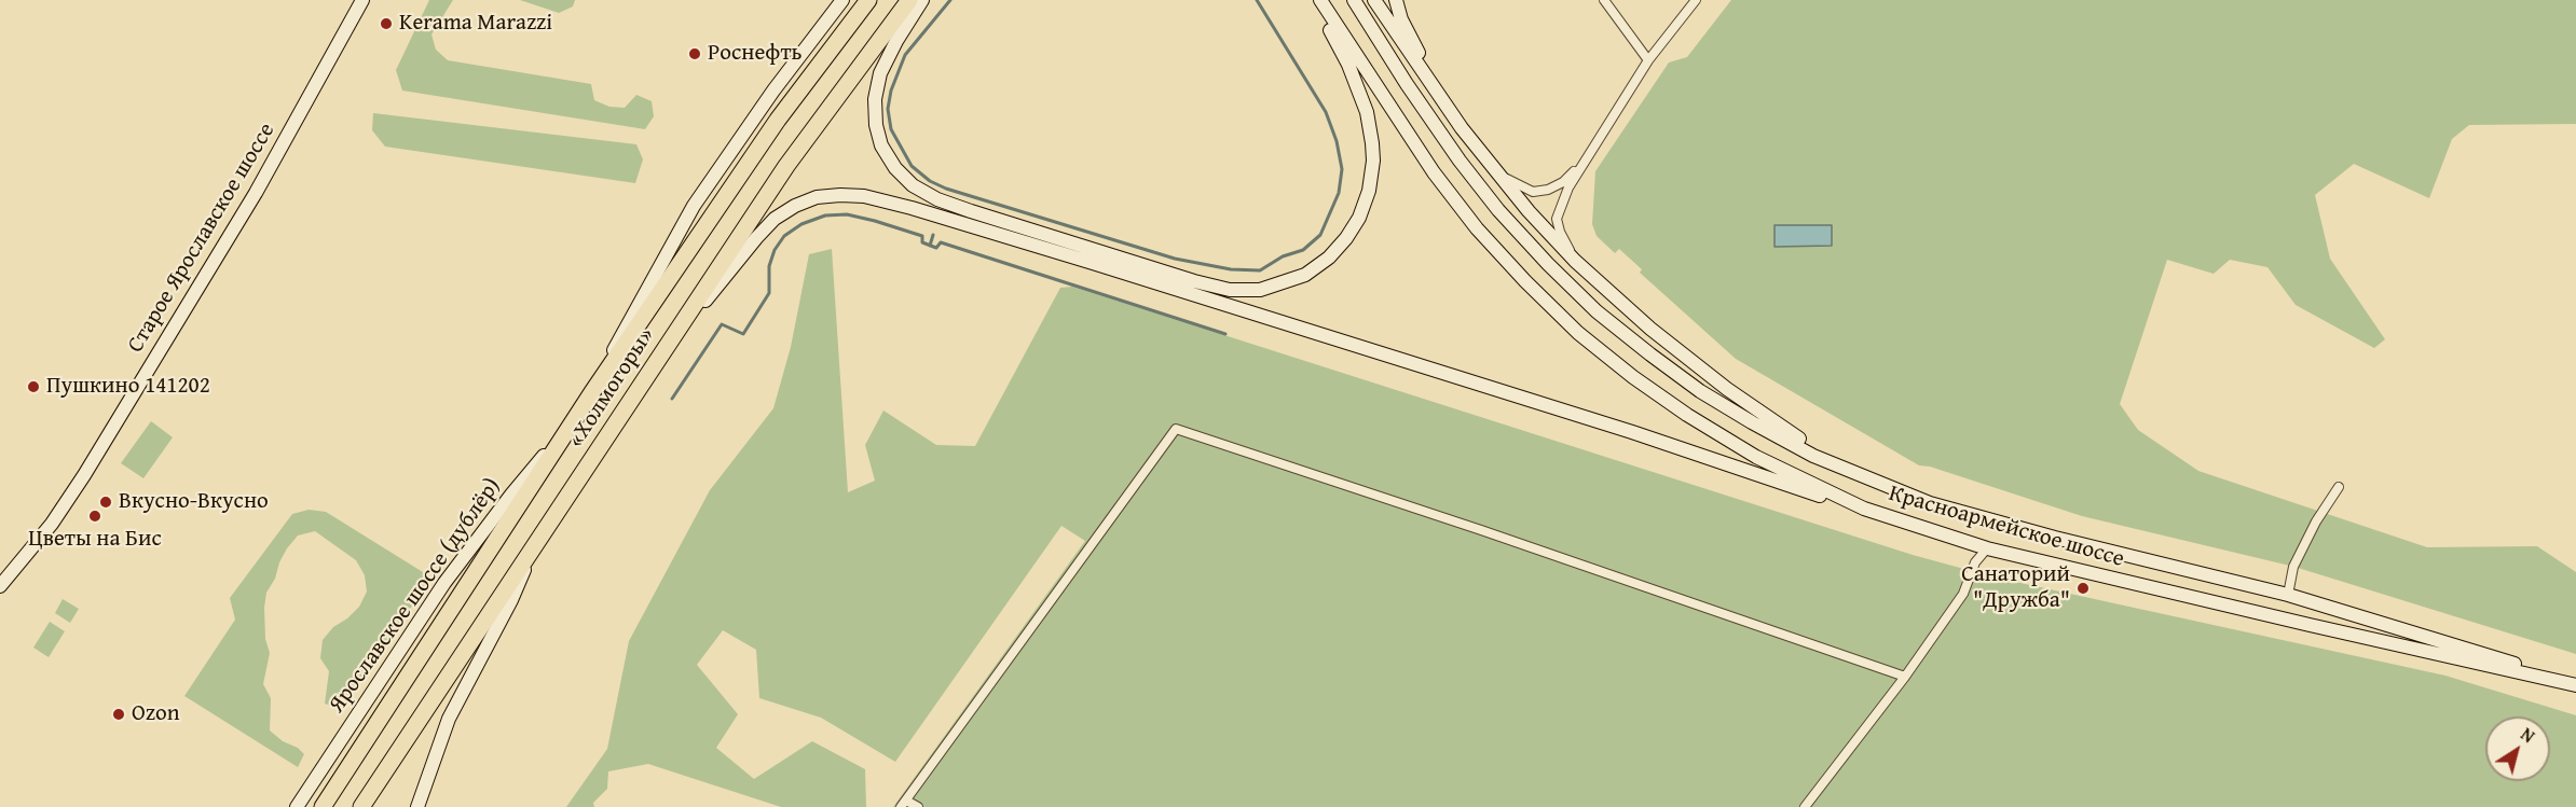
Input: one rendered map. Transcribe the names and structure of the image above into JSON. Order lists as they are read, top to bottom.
{
  "streets": {
    "highway": ["«Холмогоры»"],
    "main road": ["Старое Ярославское шоссе", "Красноармейское шоссе", "Ярославское шоссе (дублёр)"]
  },
  "crossings": [
    ["«Холмогоры»", "Ярославское шоссе (дублёр)"]
  ],
  "places": [
    "Kerama Marazzi",
    "Роснефть",
    "Пушкино 141202",
    "Вкусно-Вкусно",
    "Цветы на Бис",
    "Санаторий \"Дружба\"",
    "Ozon"
  ],
  "north": "top right"
}
